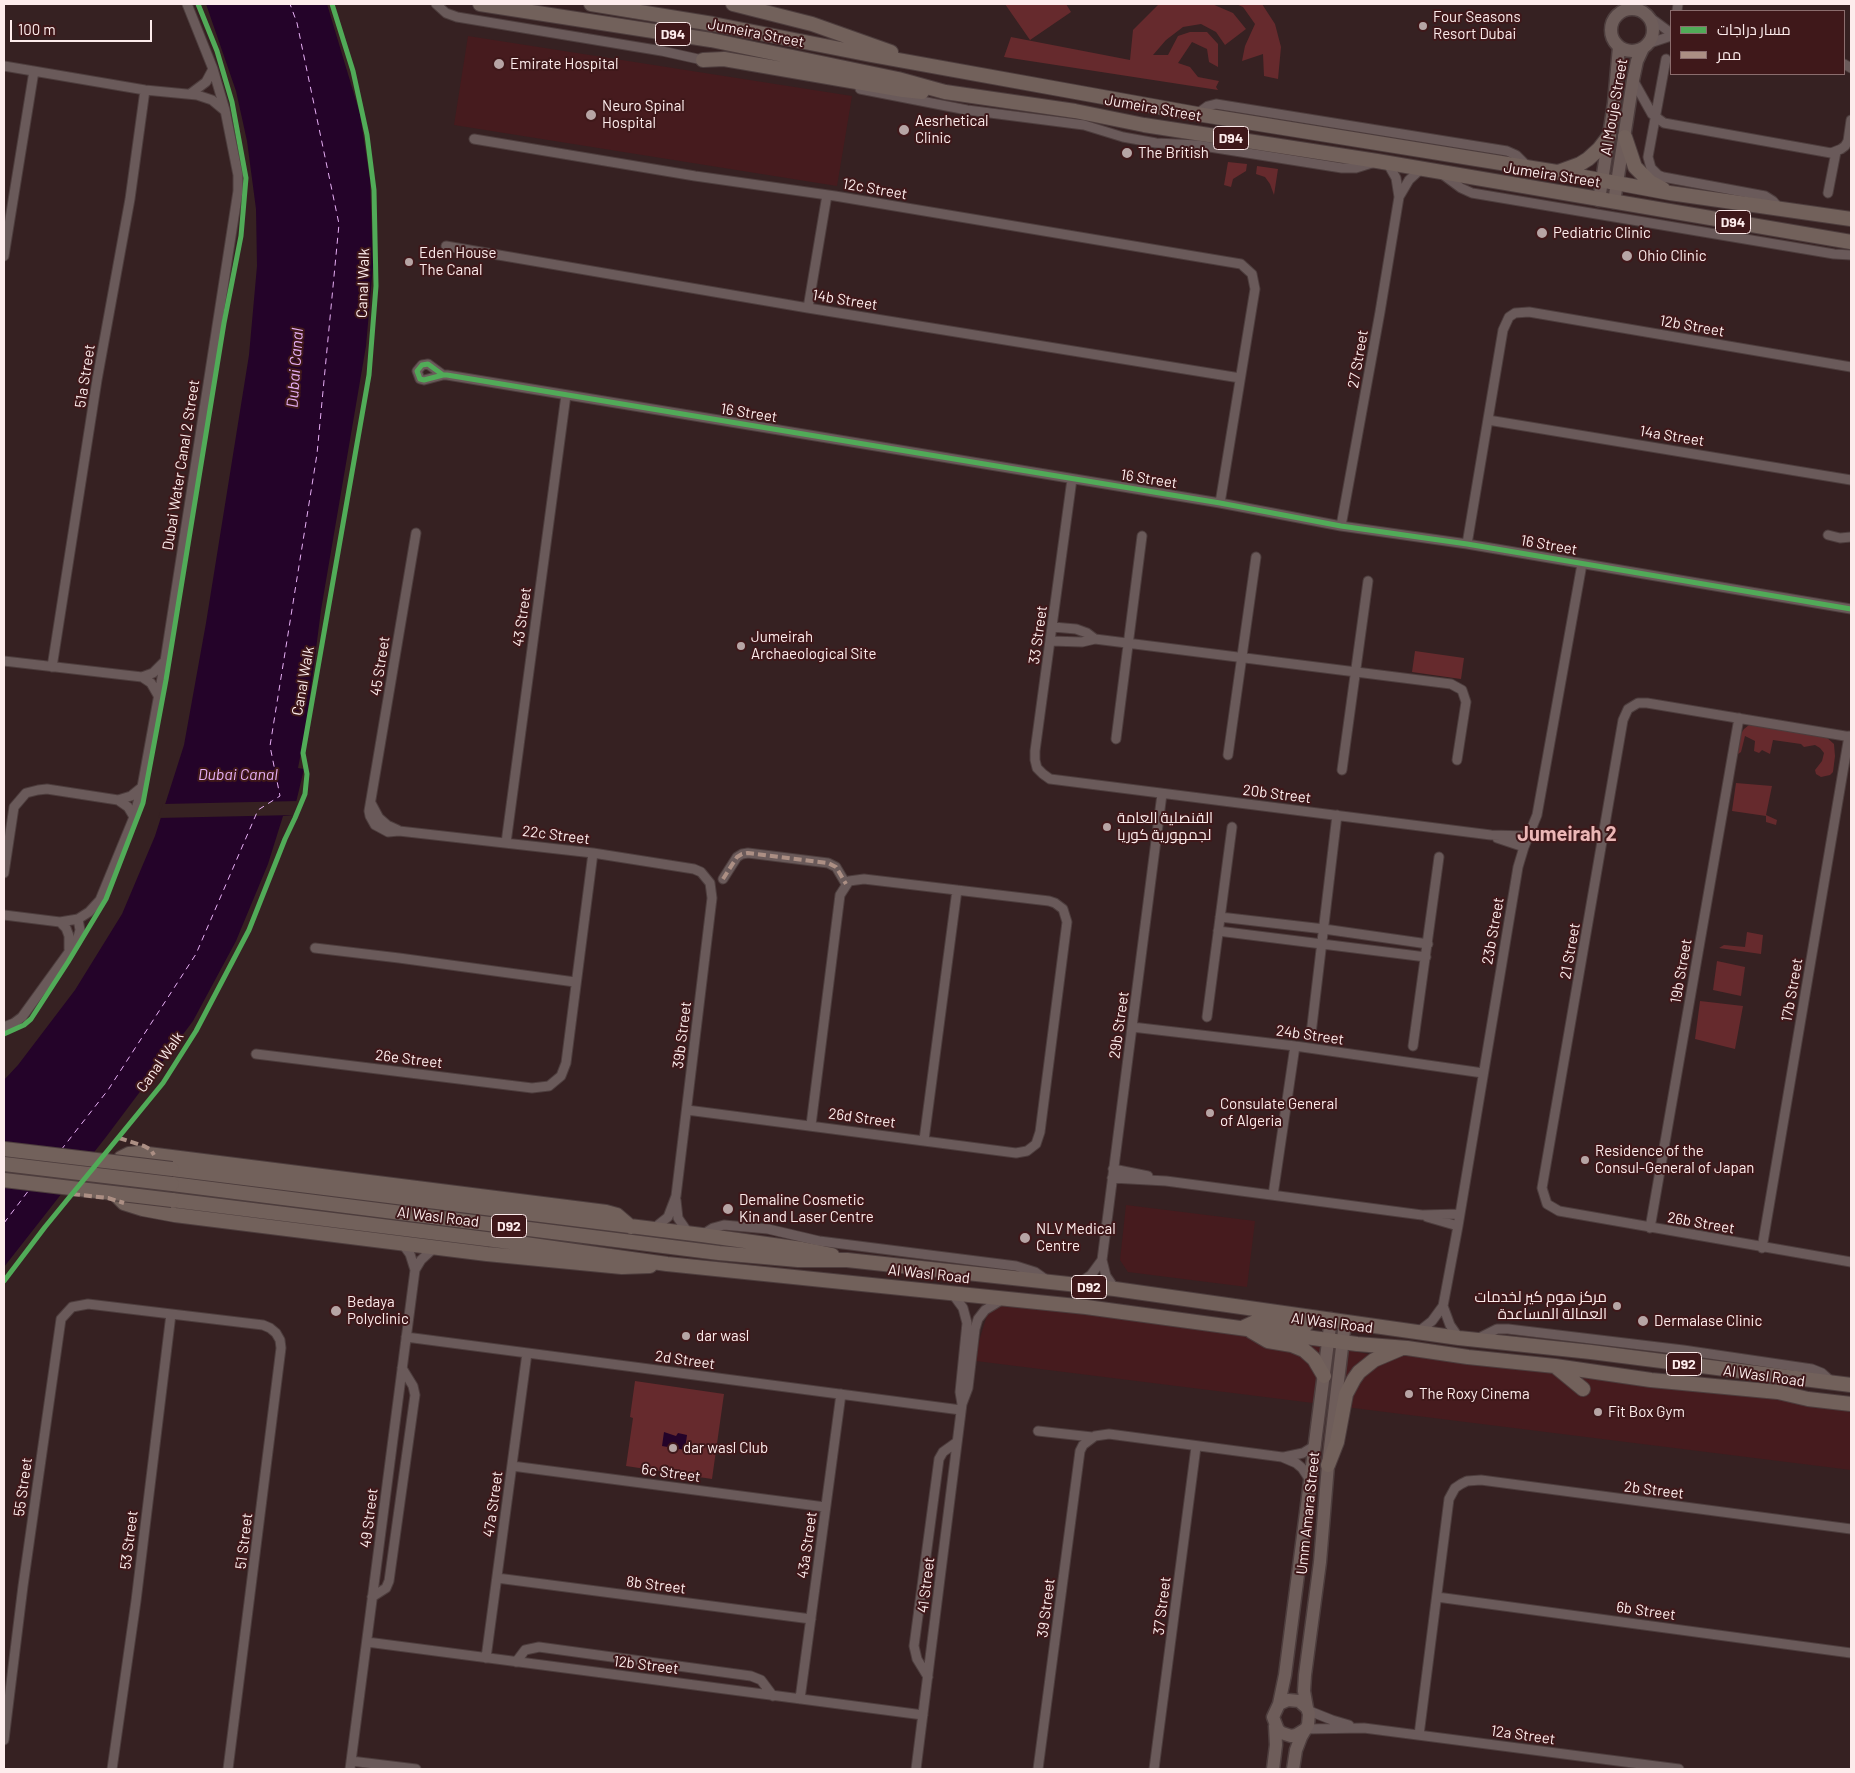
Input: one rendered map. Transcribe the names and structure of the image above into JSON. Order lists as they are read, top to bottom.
{
  "streets": {
    "main road": [
      "Jumeira Street",
      "D94",
      "Al Wasl Road",
      "D92"
    ],
    "street": [
      "Al Mouje Street",
      "12c Street",
      "14b Street",
      "12b Street",
      "27 Street",
      "51a Street",
      "16 Street",
      "14a Street",
      "Dubai Water Canal 2 Street",
      "43 Street",
      "33 Street",
      "45 Street",
      "20b Street",
      "22c Street",
      "23b Street",
      "21 Street",
      "19b Street",
      "17b Street",
      "29b Street",
      "39b Street",
      "24b Street",
      "26e Street",
      "26d Street",
      "26b Street",
      "2d Street",
      "6c Street",
      "55 Street",
      "2b Street",
      "47a Street",
      "Umm Amara Street",
      "49 Street",
      "53 Street",
      "51 Street",
      "43a Street",
      "8b Street",
      "41 Street",
      "37 Street",
      "39 Street",
      "6b Street",
      "12a Street"
    ],
    "cycle path": ["Canal Walk"]
  },
  "crossings": [
    ["Jumeira Street", "Al Mouje Street"],
    ["Jumeira Street", "27 Street"],
    ["12c Street", "14b Street"],
    ["12b Street", "14a Street"],
    ["12b Street", "47a Street"],
    ["12b Street", "49 Street"],
    ["12b Street", "43a Street"],
    ["12b Street", "41 Street"],
    ["27 Street", "16 Street"],
    ["16 Street", "43 Street"],
    ["16 Street", "33 Street"],
    ["16 Street", "23b Street"],
    ["43 Street", "22c Street"],
    ["33 Street", "20b Street"],
    ["45 Street", "22c Street"],
    ["20b Street", "23b Street"],
    ["20b Street", "29b Street"],
    ["22c Street", "39b Street"],
    ["23b Street", "24b Street"],
    ["23b Street", "Al Wasl Road"],
    ["21 Street", "19b Street"],
    ["21 Street", "26b Street"],
    ["19b Street", "26b Street"],
    ["17b Street", "26b Street"],
    ["29b Street", "24b Street"],
    ["29b Street", "Al Wasl Road"],
    ["39b Street", "26d Street"],
    ["39b Street", "Al Wasl Road"],
    ["Al Wasl Road", "Umm Amara Street"],
    ["Al Wasl Road", "41 Street"],
    ["2d Street", "47a Street"],
    ["2d Street", "49 Street"],
    ["2d Street", "43a Street"],
    ["2d Street", "41 Street"],
    ["6c Street", "47a Street"],
    ["6c Street", "43a Street"],
    ["55 Street", "53 Street"],
    ["55 Street", "51 Street"],
    ["2b Street", "6b Street"],
    ["47a Street", "8b Street"],
    ["Umm Amara Street", "12a Street"],
    ["53 Street", "51 Street"],
    ["43a Street", "8b Street"]
  ],
  "districts": ["Jumeirah 2"],
  "water": ["Dubai Canal"],
  "places": [
    "Four Seasons Resort Dubai",
    "Emirate Hospital",
    "Neuro Spinal Hospital",
    "Aesrhetical Clinic",
    "The British",
    "Pediatric Clinic",
    "Ohio Clinic",
    "Eden House The Canal",
    "Jumeirah Archaeological Site",
    "القنصلية العامة لجمهورية كوريا",
    "Consulate General of Algeria",
    "Residence of the Consul-General of Japan",
    "Demaline Cosmetic Kin and Laser Centre",
    "NLV Medical Centre",
    "مركز هوم كير لخدمات العمالة المساعدة",
    "Bedaya Polyclinic",
    "Dermalase Clinic",
    "dar wasl",
    "The Roxy Cinema",
    "Fit Box Gym",
    "dar wasl Club"
  ],
  "legend": ["مسار دراجات", "ممر"],
  "scale_bar": "100 m"
}
